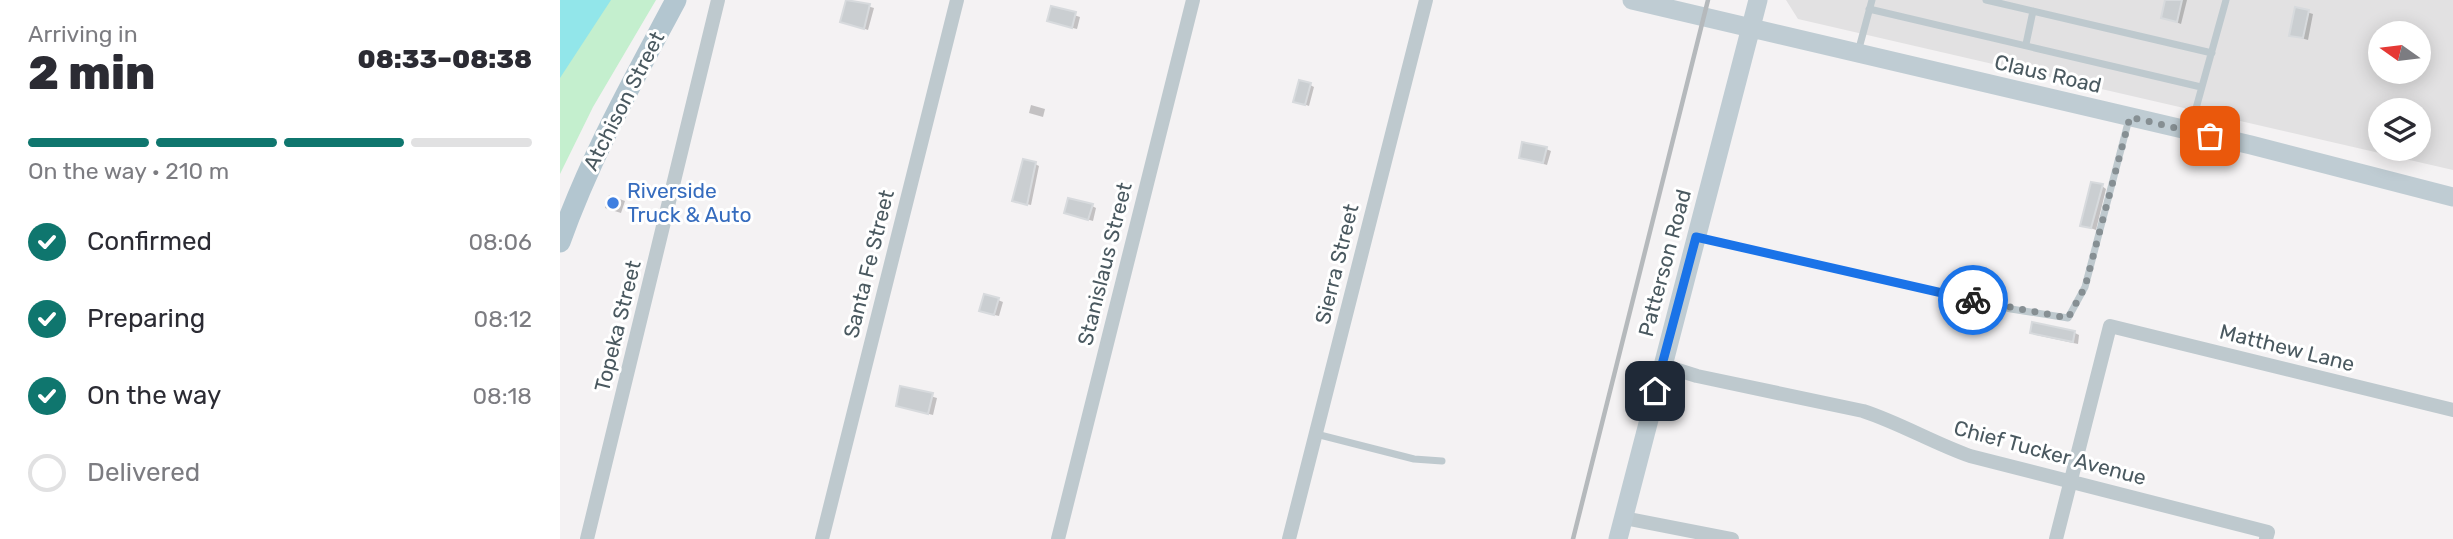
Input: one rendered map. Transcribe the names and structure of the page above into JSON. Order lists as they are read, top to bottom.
{
  "streets": {
    "main road": ["Claus Road", "Atchison Street", "Patterson Road"],
    "street": [
      "Santa Fe Street",
      "Stanislaus Street",
      "Sierra Street",
      "Topeka Street",
      "Matthew Lane",
      "Chief Tucker Avenue"
    ]
  },
  "crossings": [
    ["Claus Road", "Patterson Road"],
    ["Patterson Road", "Chief Tucker Avenue"],
    ["Matthew Lane", "Chief Tucker Avenue"]
  ],
  "places": ["Riverside Truck & Auto"],
  "north": "left",
  "page": {
    "heading": ["2 min", "Arriving in", "08:33–08:38"],
    "bar": "On the way · 210 m",
    "list": [
      ["Confirmed", "08:06"],
      ["Preparing", "08:12"],
      ["On the way", "08:18"],
      "Delivered"
    ]
  }
}
